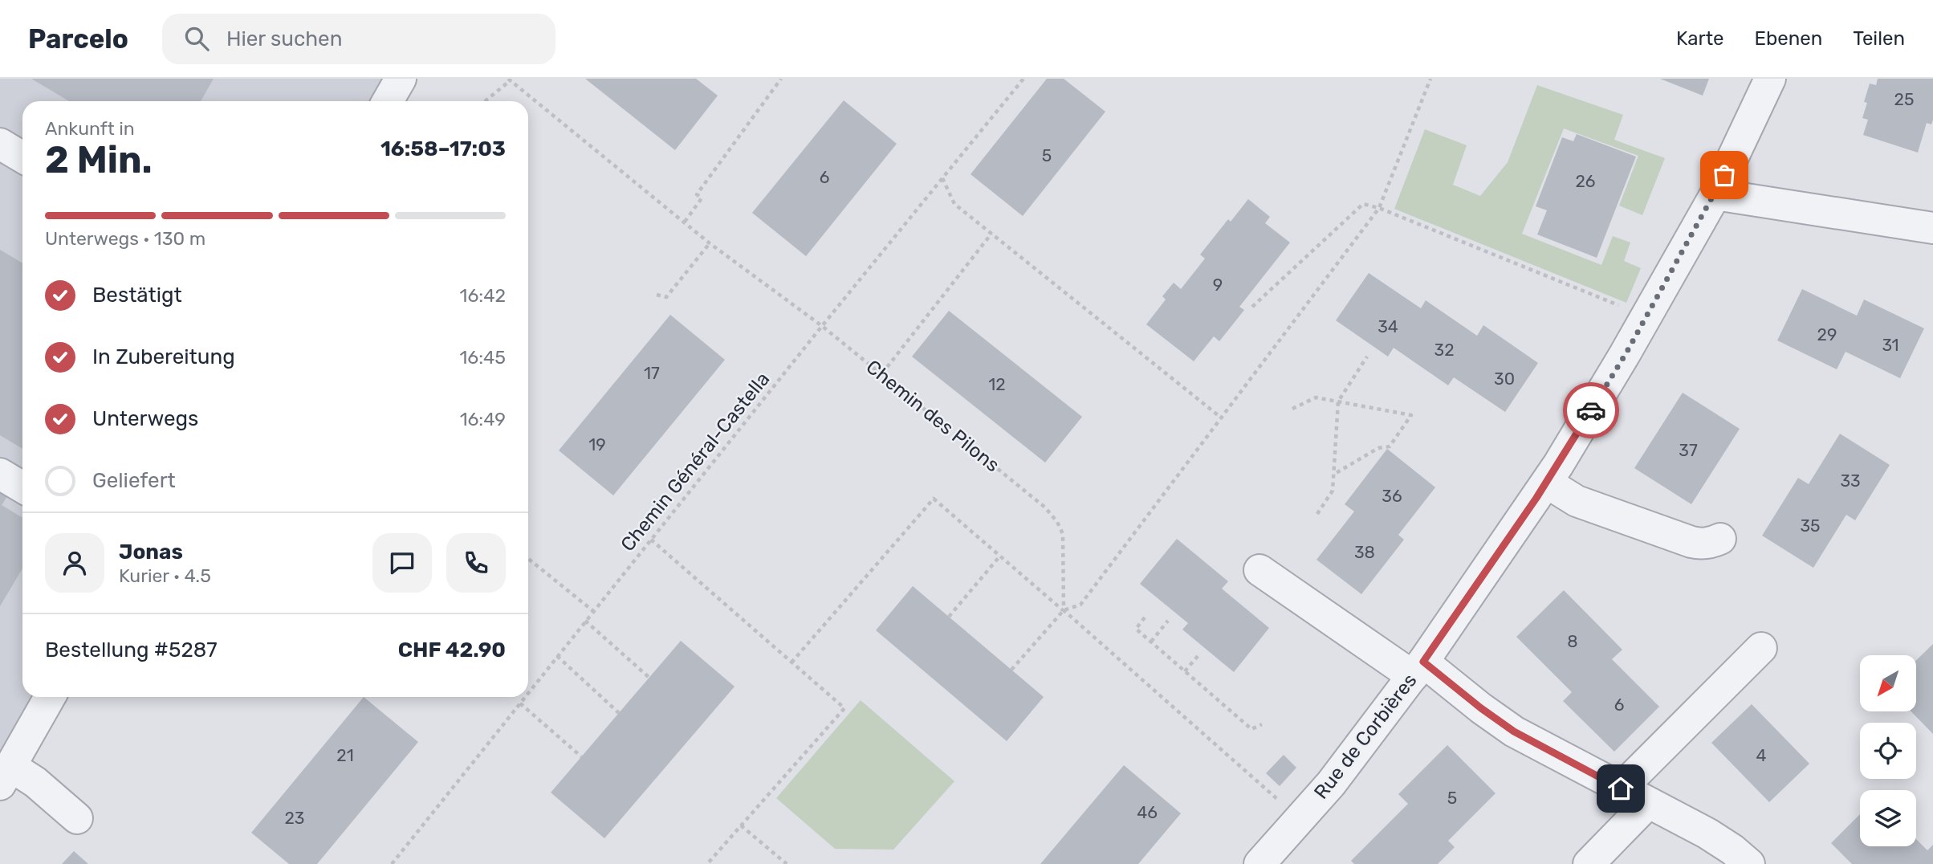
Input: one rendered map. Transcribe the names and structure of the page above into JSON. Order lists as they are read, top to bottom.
{
  "streets": {
    "street": ["Rue de Corbières"],
    "path": ["Chemin des Pilons", "Chemin Général-Castella"]
  },
  "crossings": [
    ["Chemin des Pilons", "Chemin Général-Castella"]
  ],
  "house_numbers": [
    "25",
    "5",
    "6",
    "26",
    "9",
    "34",
    "29",
    "31",
    "32",
    "17",
    "30",
    "12",
    "19",
    "37",
    "33",
    "36",
    "35",
    "38",
    "8",
    "6",
    "21",
    "4",
    "5",
    "46",
    "23"
  ],
  "north": "bottom left",
  "page": {
    "header": "Parcelo",
    "search": "Hier suchen",
    "nav": ["Karte", "Ebenen", "Teilen"],
    "heading": ["2 Min.", "Ankunft in", "16:58–17:03"],
    "panel": [
      "Jonas",
      "Kurier · 4.5",
      "Bestellung #5287",
      "CHF 42.90"
    ],
    "bar": "Unterwegs · 130 m",
    "list": [
      ["Bestätigt", "16:42"],
      ["In Zubereitung", "16:45"],
      ["Unterwegs", "16:49"],
      "Geliefert"
    ]
  }
}
